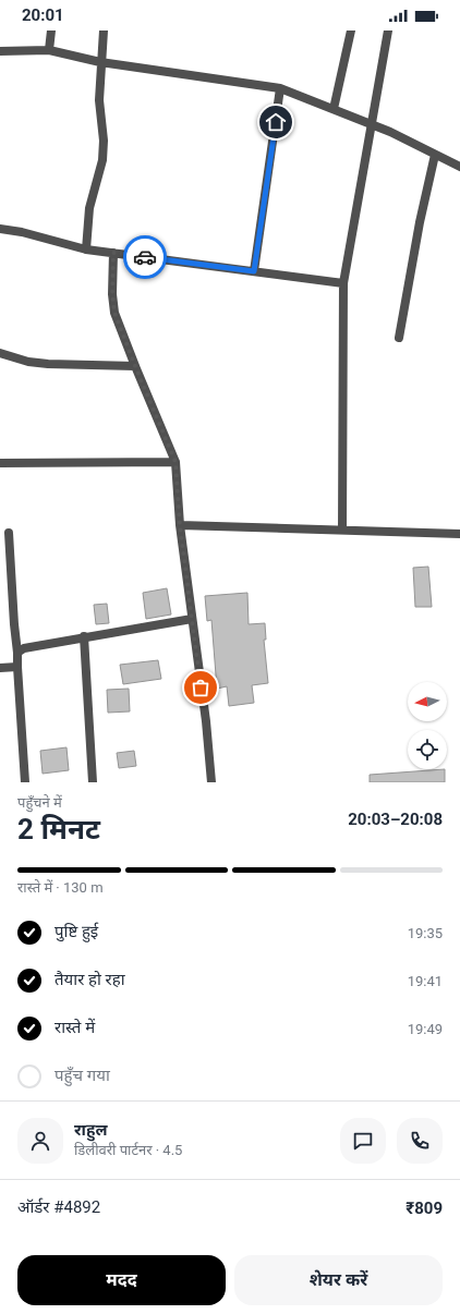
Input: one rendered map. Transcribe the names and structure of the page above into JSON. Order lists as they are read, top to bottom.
{
  "north": "left",
  "page": {
    "status": "20:01",
    "heading": ["2 मिनट", "पहुँचने में", "20:03–20:08"],
    "panel": [
      "राहुल",
      "डिलीवरी पार्टनर · 4.5",
      "ऑर्डर #4892",
      "₹809"
    ],
    "bar": "रास्ते में · 130 m",
    "list": [
      ["पुष्टि हुई", "19:35"],
      ["तैयार हो रहा", "19:41"],
      ["रास्ते में", "19:49"],
      "पहुँच गया"
    ],
    "buttons": ["मदद", "शेयर करें"]
  }
}
